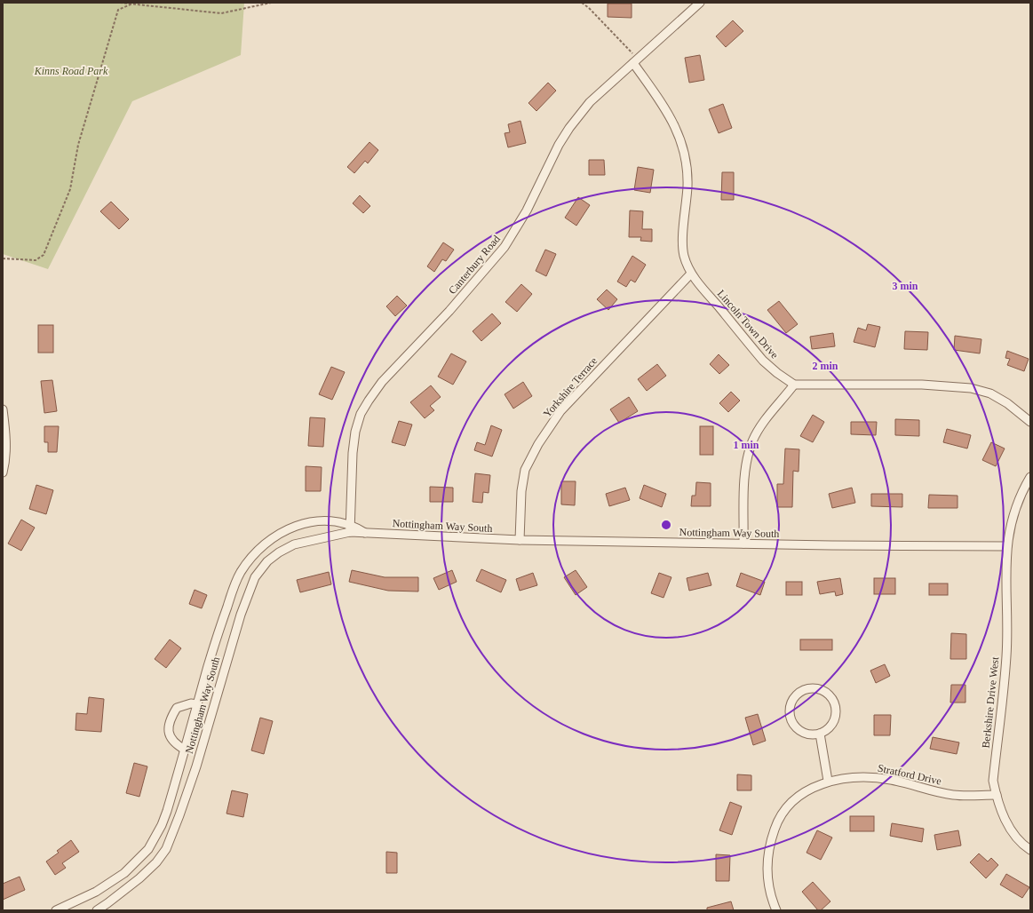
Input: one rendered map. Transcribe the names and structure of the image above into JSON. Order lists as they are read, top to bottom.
{
  "streets": {
    "street": [
      "Canterbury Road",
      "Lincoln Town Drive",
      "Yorkshire Terrace",
      "Nottingham Way South",
      "Berkshire Drive West",
      "Stratford Drive"
    ]
  },
  "crossings": [
    ["Canterbury Road", "Lincoln Town Drive"],
    ["Canterbury Road", "Nottingham Way South"],
    ["Lincoln Town Drive", "Yorkshire Terrace"],
    ["Yorkshire Terrace", "Nottingham Way South"],
    ["Nottingham Way South", "Berkshire Drive West"],
    ["Berkshire Drive West", "Stratford Drive"]
  ],
  "parks": ["Kinns Road Park"],
  "rings": ["3 min", "2 min", "1 min"]
}
